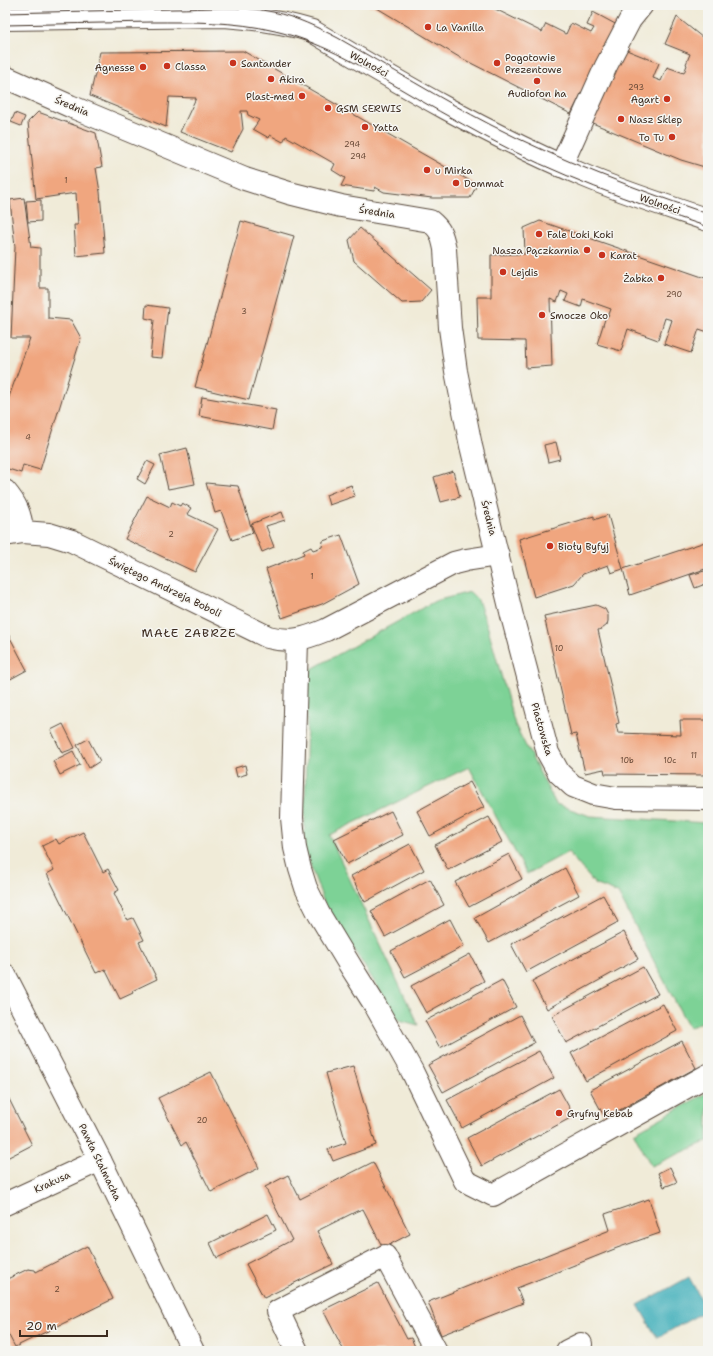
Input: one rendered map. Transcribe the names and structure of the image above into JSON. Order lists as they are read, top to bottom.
{
  "streets": {
    "street": [
      "Wolności",
      "Średnia",
      "Świętego Andrzeja Boboli",
      "Piastowska",
      "Pawła Stalmacha",
      "Krakusa"
    ]
  },
  "crossings": [
    ["Średnia", "Świętego Andrzeja Boboli"],
    ["Średnia", "Piastowska"],
    ["Świętego Andrzeja Boboli", "Piastowska"],
    ["Pawła Stalmacha", "Krakusa"]
  ],
  "districts": ["MAŁE ZABRZE"],
  "places": [
    "La Vanilla",
    "Santander",
    "Pogotowie Prezentowe",
    "Classa",
    "Agnesse",
    "Akira",
    "Audiofon ha",
    "Plast-med",
    "Agart",
    "GSM SERWIS",
    "Nasz Sklep",
    "Yatta",
    "To Tu",
    "u Mirka",
    "Dommat",
    "Fale Loki Koki",
    "Nasza Pączkarnia",
    "Karat",
    "Lejdis",
    "Żabka",
    "Smocze Oko",
    "Bioły Byfyj",
    "Gryfny Kebab"
  ],
  "house_numbers": [
    "293",
    "294",
    "294",
    "1",
    "290",
    "3",
    "4",
    "2",
    "1",
    "10",
    "11",
    "10b",
    "10c",
    "20",
    "2"
  ],
  "scale_bar": "20 m"
}
